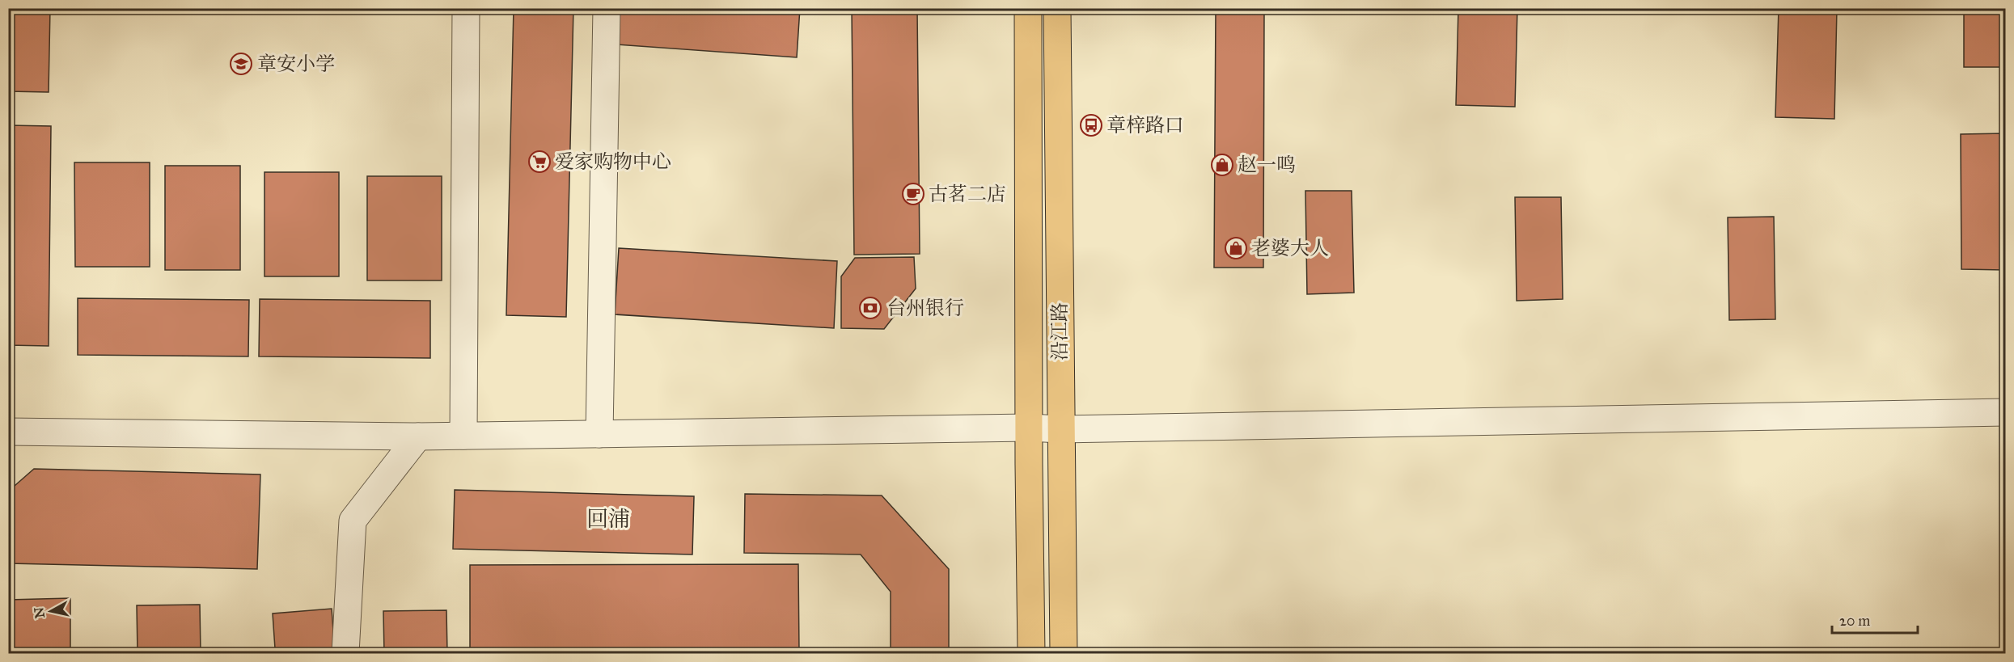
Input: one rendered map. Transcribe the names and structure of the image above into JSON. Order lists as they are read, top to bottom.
{
  "streets": {
    "main road": ["沿江路"]
  },
  "districts": ["回浦"],
  "places": {
    "school or university": ["章安小学"],
    "bus stop": ["章梓路口"],
    "supermarket": ["爱家购物中心"],
    "shop": ["赵一鸣", "老婆大人"],
    "cafe": ["古茗二店"],
    "bank": ["台州银行"]
  },
  "scale_bar": "20 m",
  "north": "left"
}
